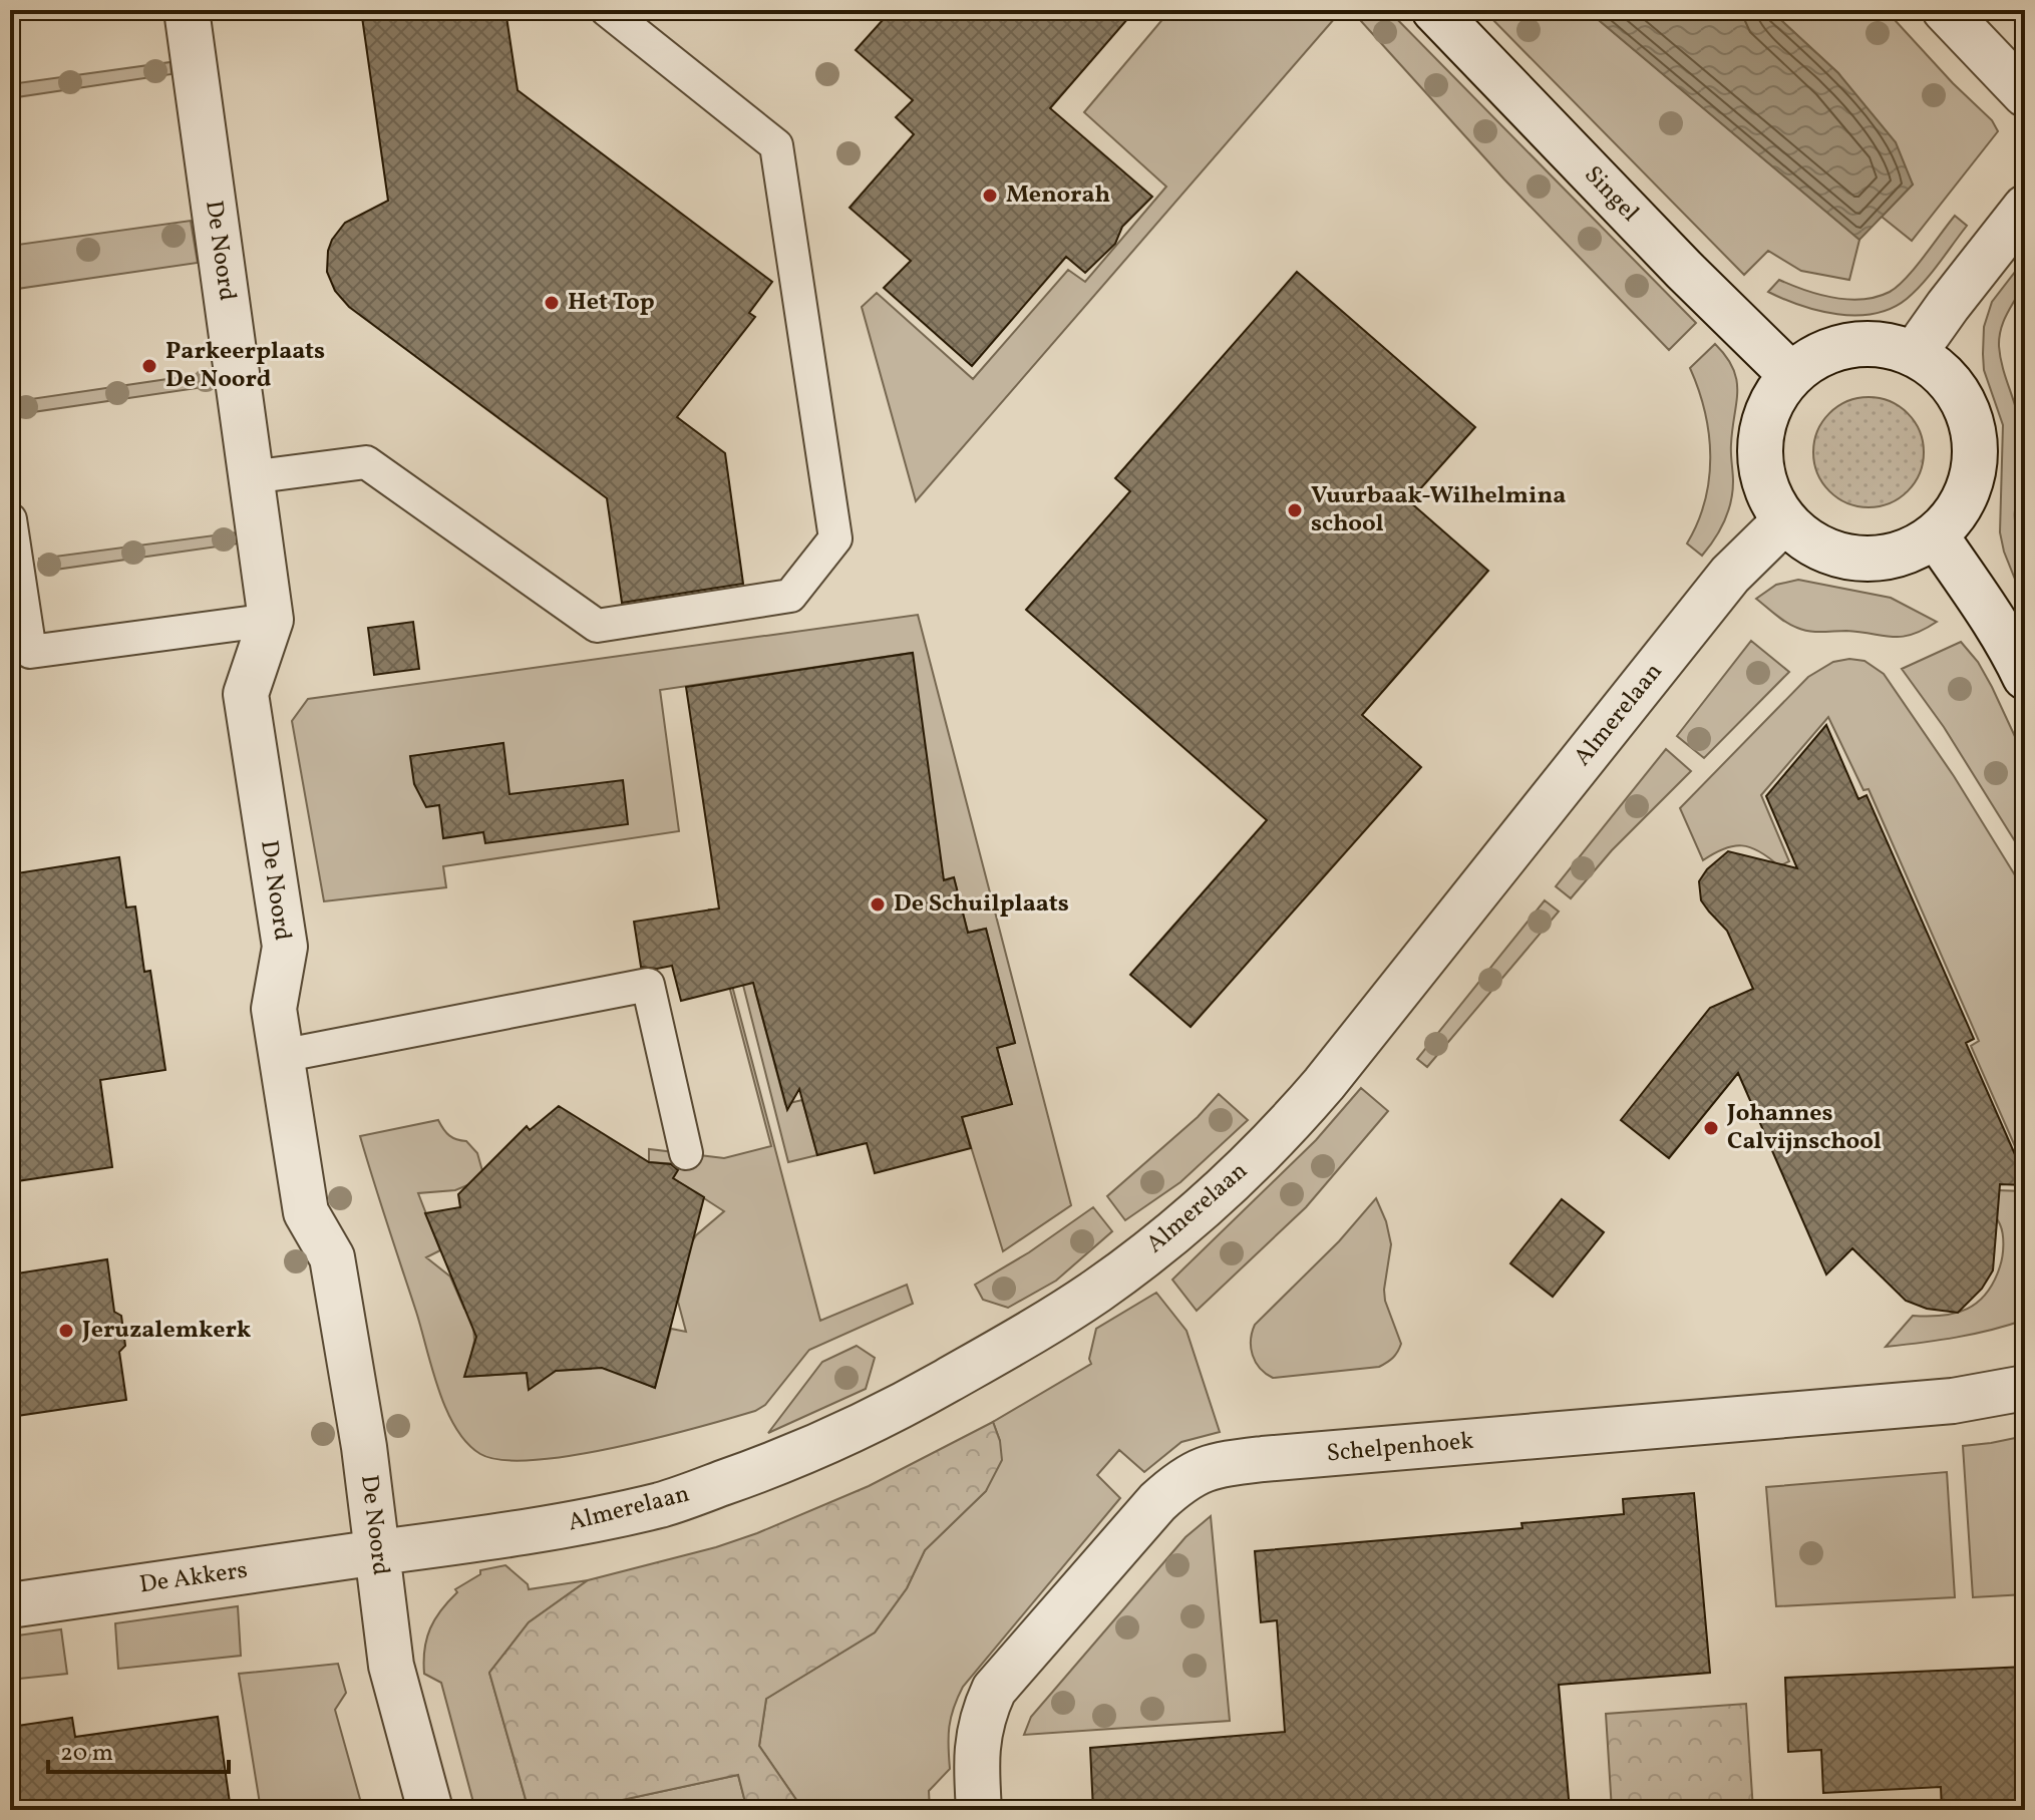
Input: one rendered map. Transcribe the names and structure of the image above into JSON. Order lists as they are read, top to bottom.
{
  "streets": {
    "street": [
      "Singel",
      "De Noord",
      "Almerelaan",
      "Schelpenhoek",
      "De Akkers"
    ]
  },
  "crossings": [
    ["Singel", "Almerelaan"],
    ["De Noord", "Almerelaan"],
    ["De Noord", "De Akkers"],
    ["Almerelaan", "De Akkers"]
  ],
  "places": [
    "Menorah",
    "Het Top",
    "Parkeerplaats De Noord",
    "Vuurbaak-Wilhelmina school",
    "De Schuilplaats",
    "Johannes Calvijnschool",
    "Jeruzalemkerk"
  ],
  "scale_bar": "20 m"
}
